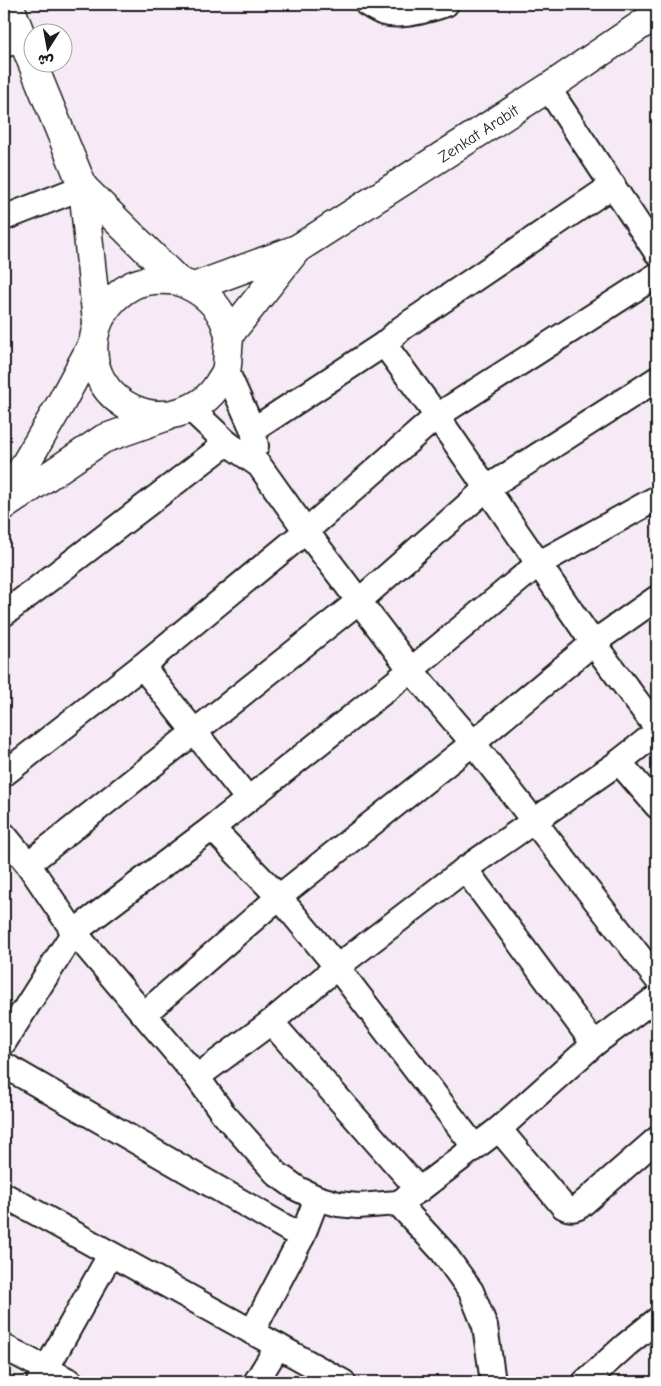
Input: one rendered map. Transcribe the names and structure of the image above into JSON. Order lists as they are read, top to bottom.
{
  "streets": {
    "main road": ["Zenkat Arabit"]
  },
  "north": "bottom"
}
